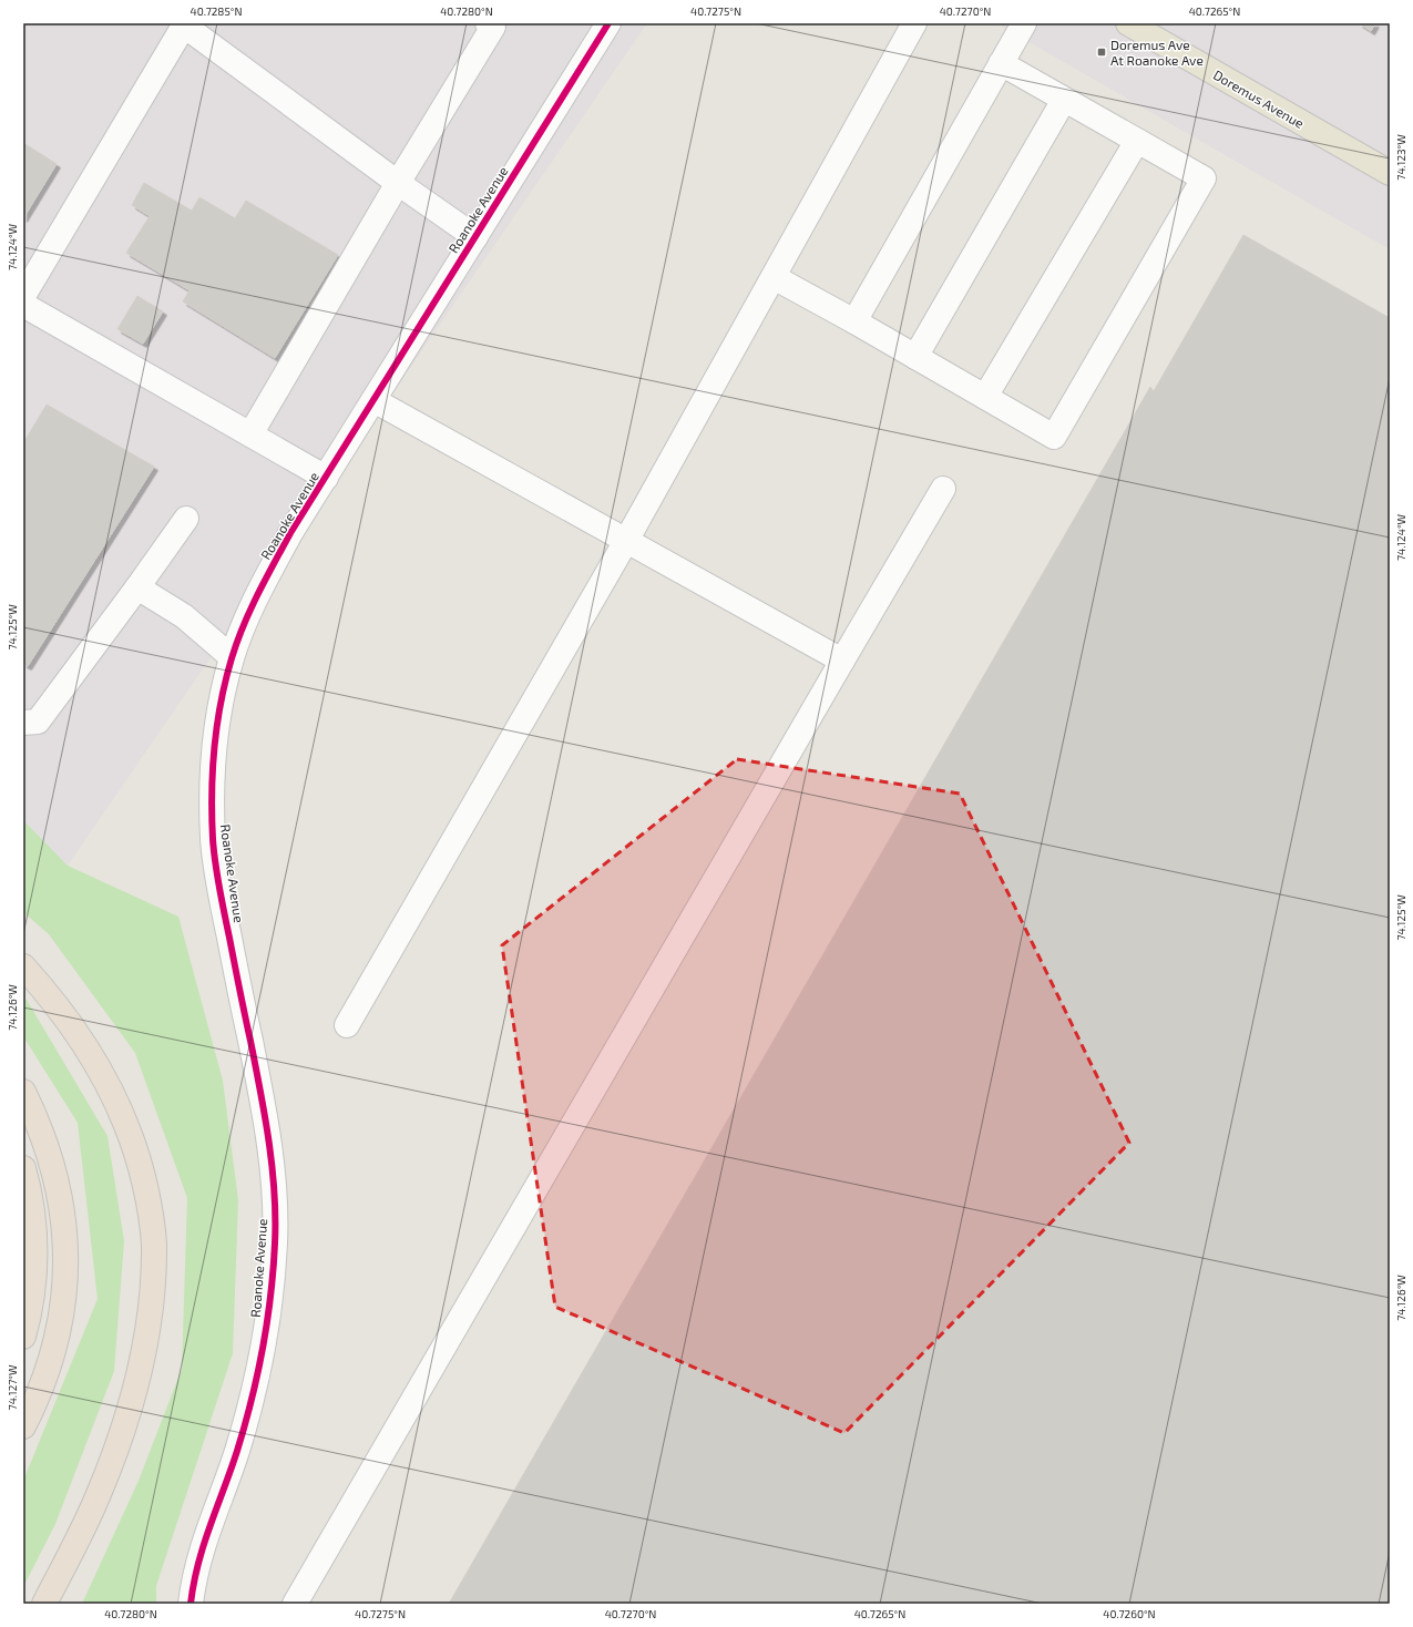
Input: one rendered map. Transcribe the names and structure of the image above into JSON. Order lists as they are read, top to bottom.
{
  "streets": {
    "main road": ["Doremus Avenue"],
    "street": ["Roanoke Avenue"]
  },
  "places": {
    "transit": ["Doremus Ave At Roanoke Ave"]
  },
  "coordinates": [
    "40.7285°N",
    "40.7280°N",
    "40.7275°N",
    "40.7270°N",
    "40.7265°N",
    "74.123°W",
    "74.124°W",
    "74.125°W",
    "74.126°W",
    "74.127°W",
    "40.7260°N"
  ]
}
